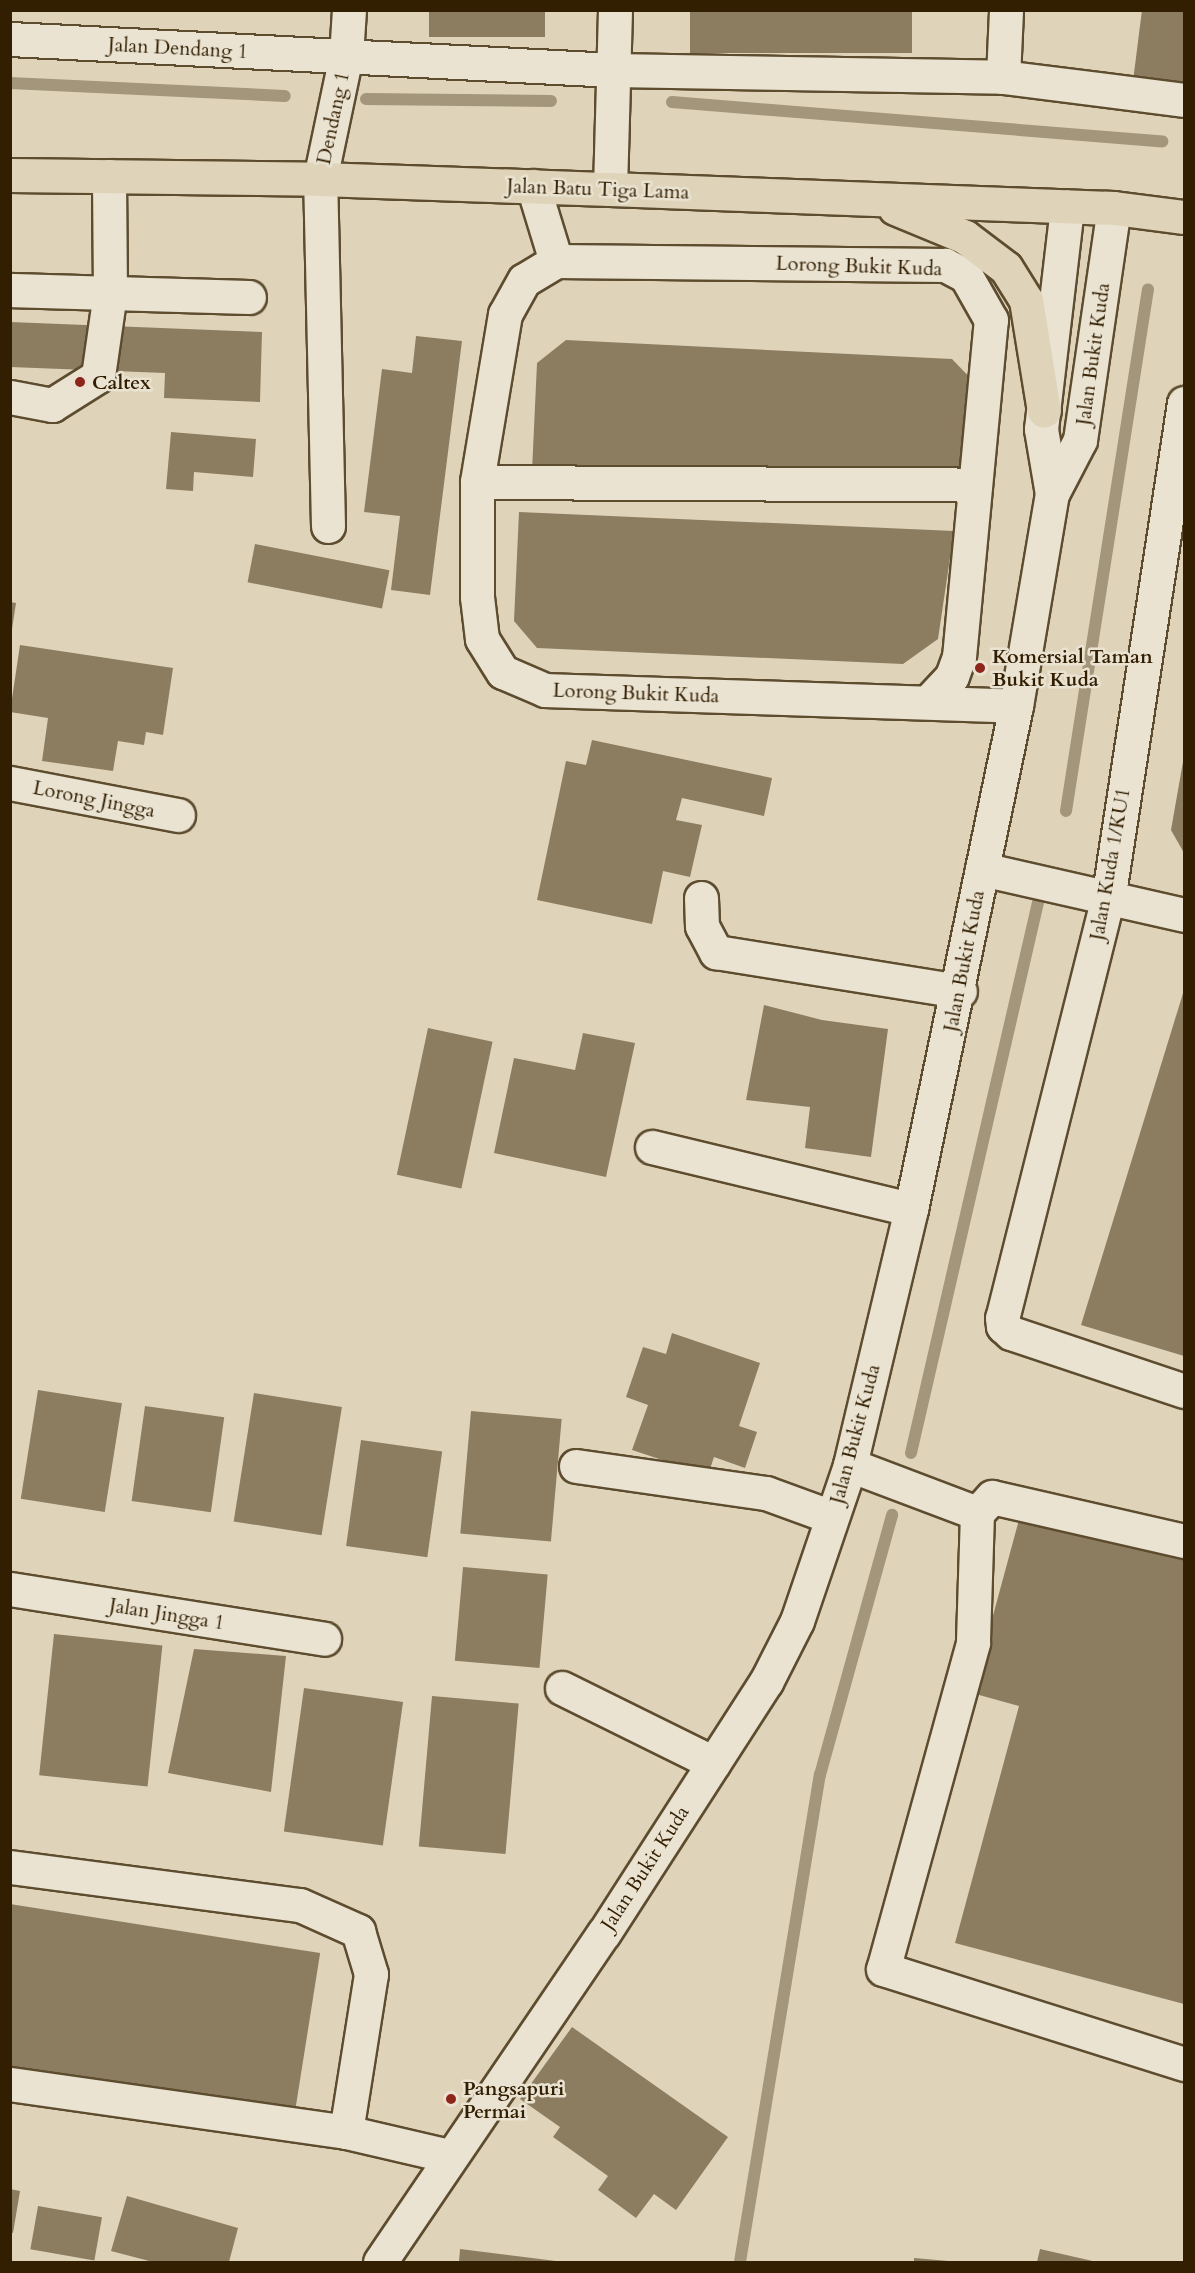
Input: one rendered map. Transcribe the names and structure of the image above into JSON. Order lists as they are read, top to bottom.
{
  "streets": {
    "main road": ["Jalan Batu Tiga Lama"],
    "street": [
      "Jalan Dendang 1",
      "Dendang 1",
      "Lorong Bukit Kuda",
      "Jalan Bukit Kuda",
      "Lorong Jingga",
      "Jalan Kuda 1/KU1",
      "Jalan Jingga 1"
    ]
  },
  "crossings": [
    ["Jalan Dendang 1", "Dendang 1"],
    ["Dendang 1", "Jalan Batu Tiga Lama"],
    ["Jalan Batu Tiga Lama", "Jalan Bukit Kuda"],
    ["Lorong Bukit Kuda", "Jalan Bukit Kuda"]
  ],
  "places": ["Caltex", "Komersial Taman Bukit Kuda", "Pangsapuri Permai"]
}
